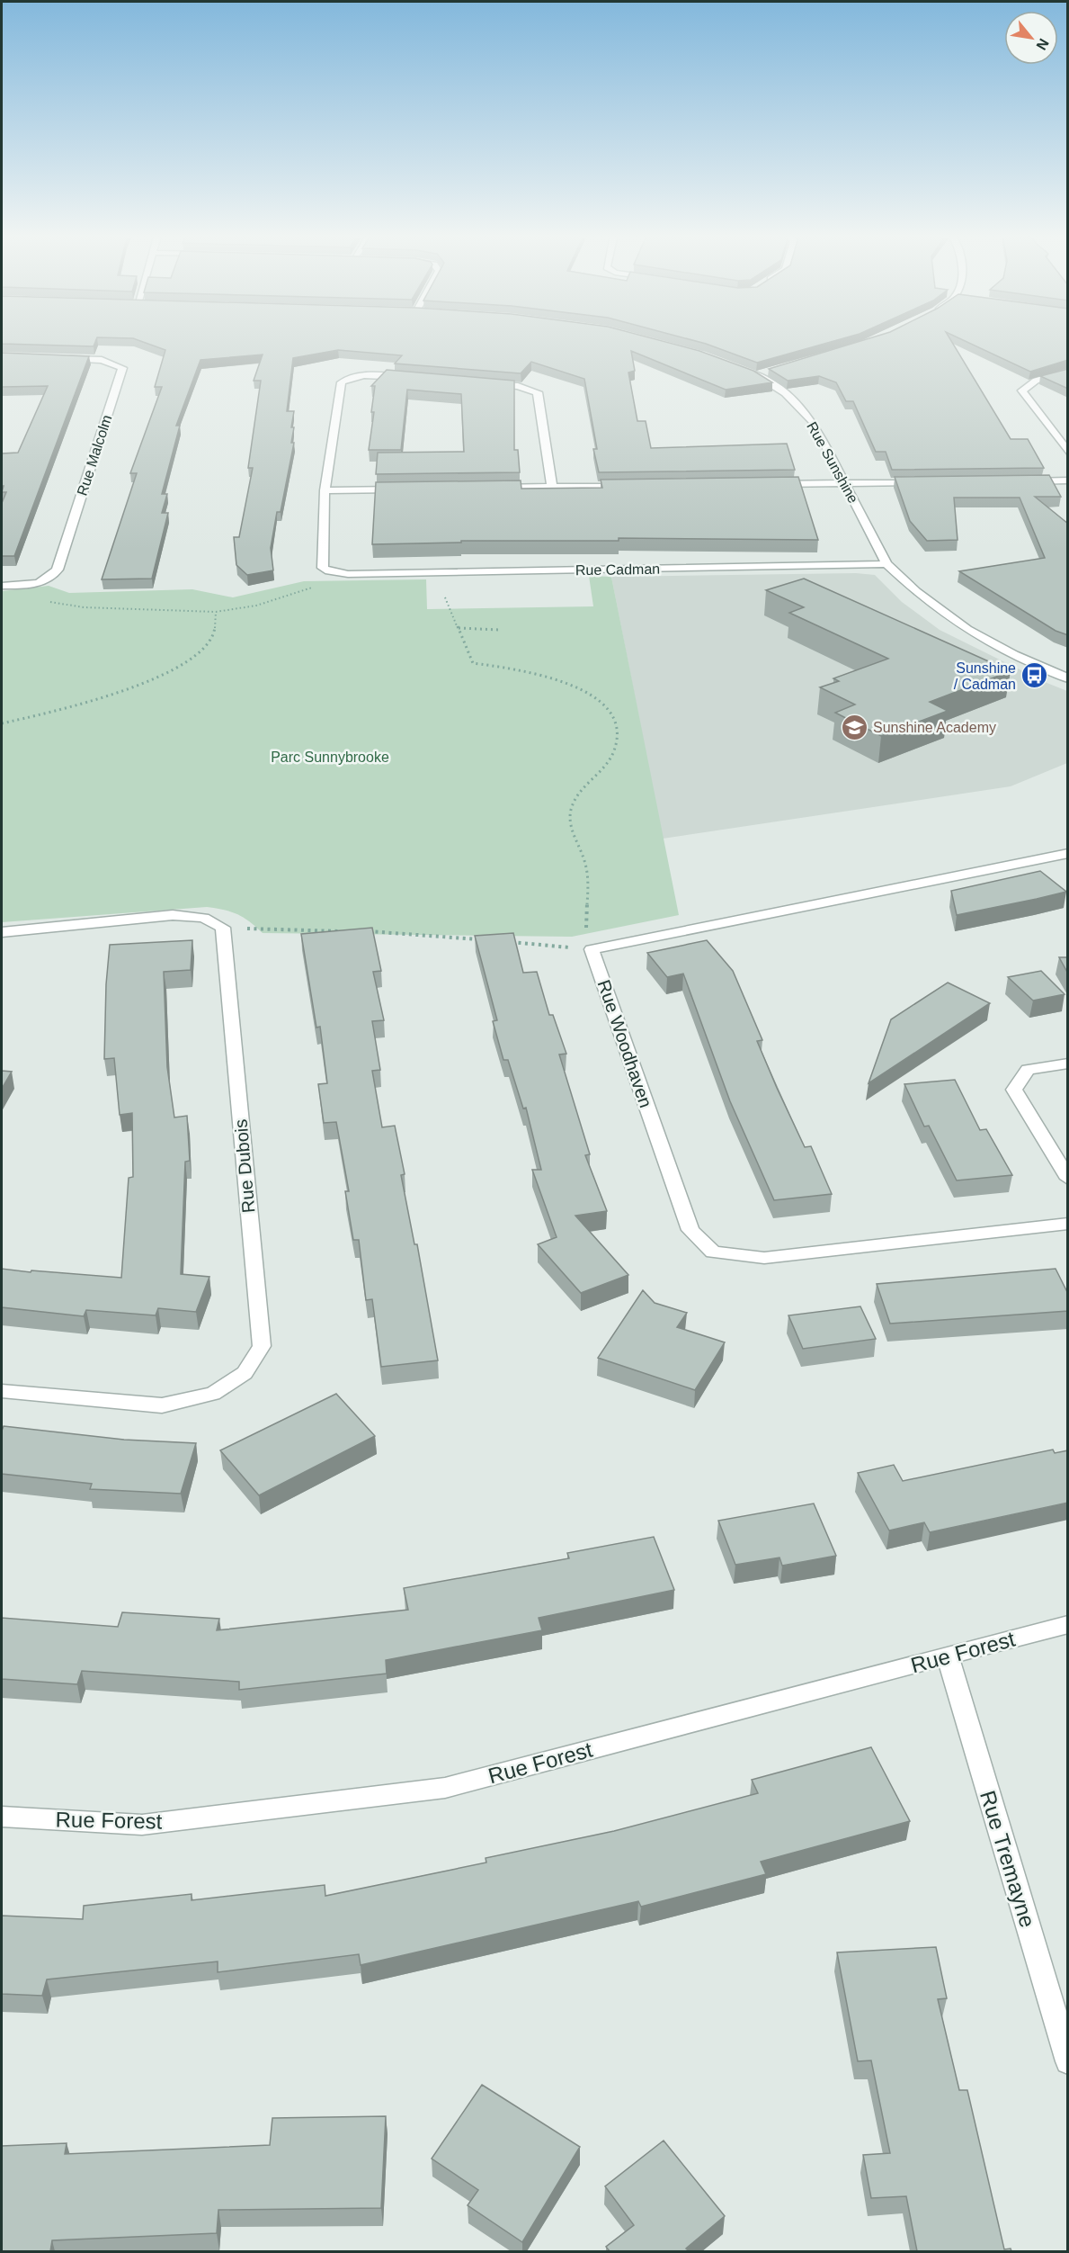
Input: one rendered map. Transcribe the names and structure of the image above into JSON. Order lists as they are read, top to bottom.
{
  "streets": {
    "street": [
      "Rue Malcolm",
      "Rue Sunshine",
      "Rue Cadman",
      "Rue Woodhaven",
      "Rue Dubois",
      "Rue Forest",
      "Rue Tremayne"
    ]
  },
  "crossings": [
    ["Rue Sunshine", "Rue Cadman"],
    ["Rue Forest", "Rue Tremayne"]
  ],
  "parks": ["Parc Sunnybrooke"],
  "places": {
    "bus stop": ["Sunshine / Cadman"],
    "school or university": ["Sunshine Academy"]
  },
  "north": "bottom right"
}
